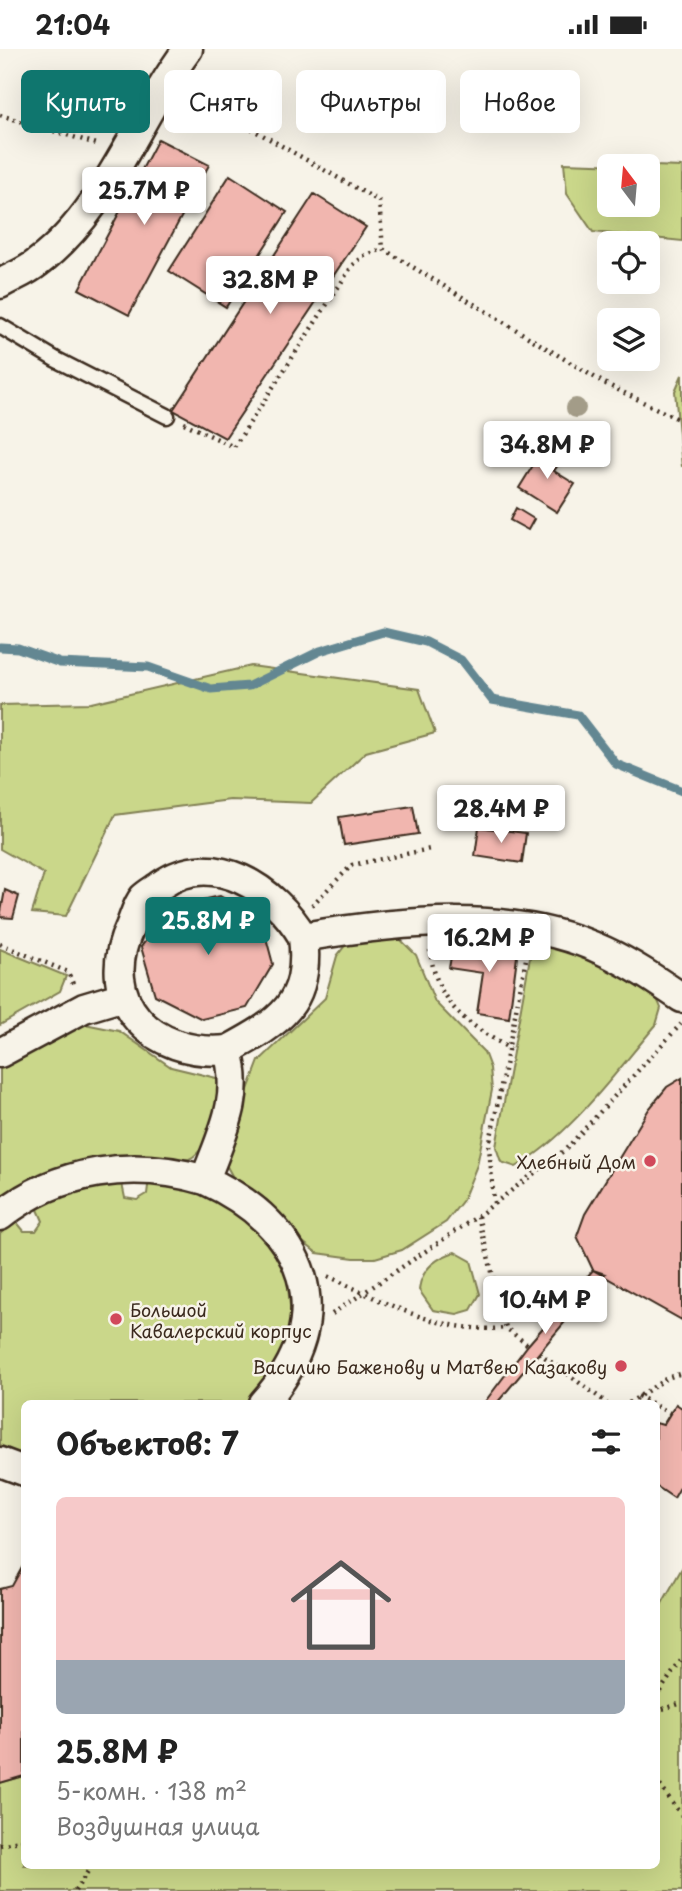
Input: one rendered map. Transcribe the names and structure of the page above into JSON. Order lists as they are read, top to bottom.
{
  "places": ["Хлебный Дом", "Большой Кавалерский корпус", "Василию Баженову и Матвею Казакову"],
  "north": "top",
  "page": {
    "status": "21:04",
    "chip": [
      "Купить",
      "Снять",
      "Фильтры",
      "Новое"
    ],
    "price": [
      "25.7M ₽",
      "32.8M ₽",
      "34.8M ₽",
      "28.4M ₽",
      "25.8M ₽",
      "16.2M ₽",
      "10.4M ₽"
    ],
    "heading": "Объектов: 7",
    "list": [
      {
        "name": "25.8M ₽",
        "note": "5-комн. · 138 m² · Воздушная улица"
      }
    ]
  }
}
